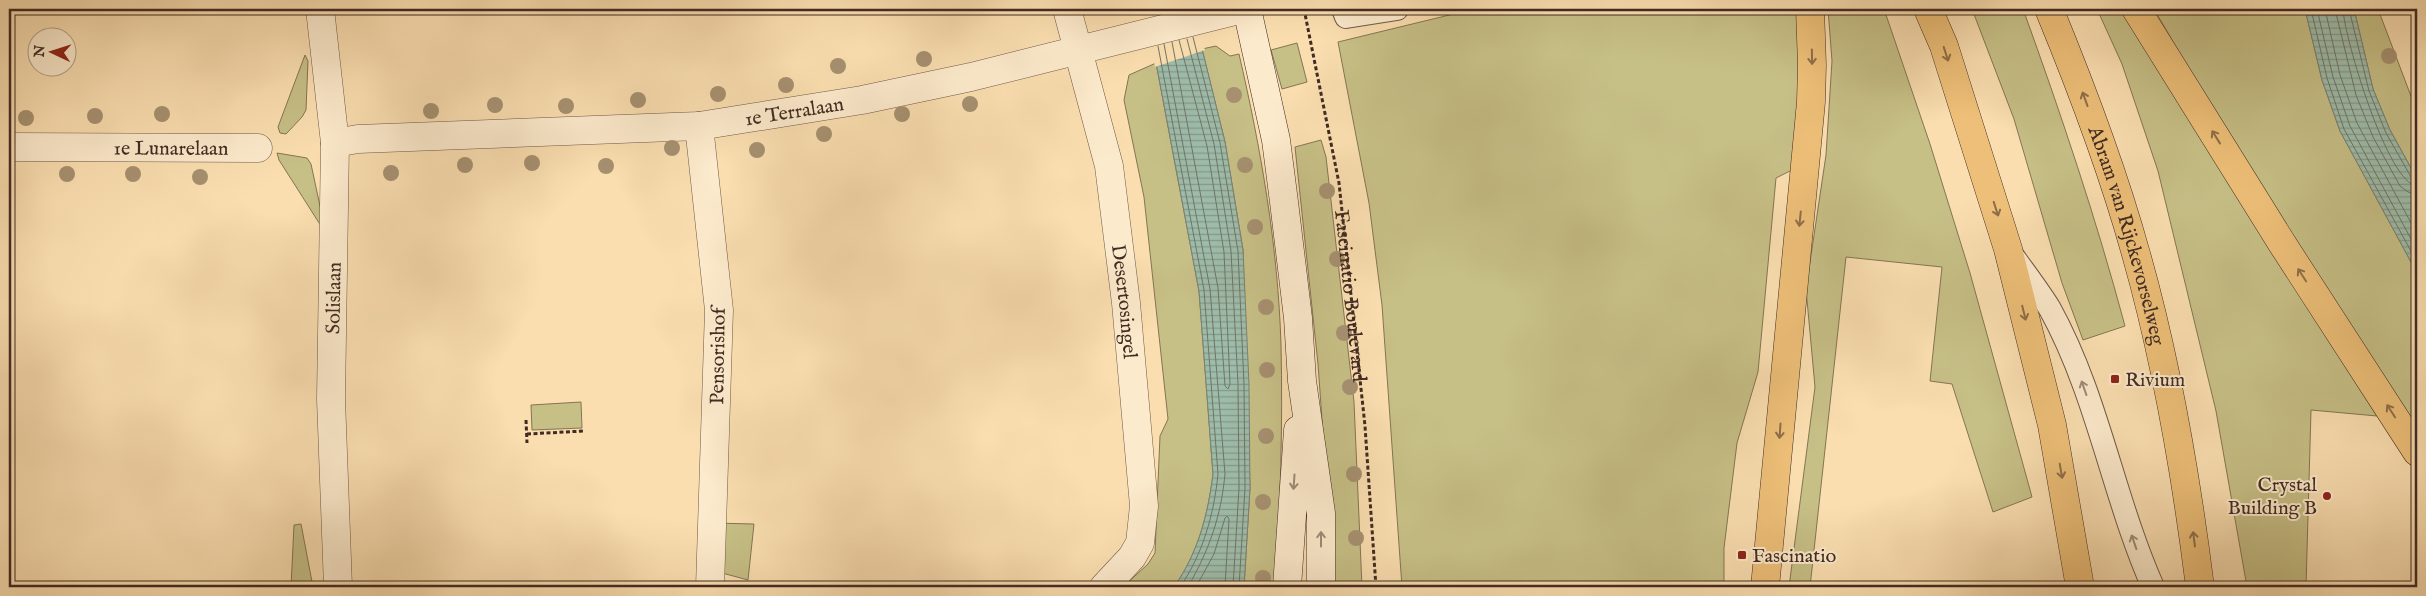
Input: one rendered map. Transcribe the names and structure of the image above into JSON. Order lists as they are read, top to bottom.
{
  "streets": {
    "highway": ["Abram van Rijckevorselweg"],
    "street": [
      "1e Terralaan",
      "1e Lunarelaan",
      "Solislaan",
      "Desertosingel",
      "Pensorishof"
    ],
    "path": ["Fascinatio Boulevard"]
  },
  "crossings": [
    ["1e Terralaan", "Solislaan"],
    ["1e Terralaan", "Desertosingel"],
    ["1e Terralaan", "Pensorishof"]
  ],
  "places": {
    "transit": ["Rivium", "Fascinatio"],
    "other": ["Crystal Building B"]
  },
  "north": "left"
}
